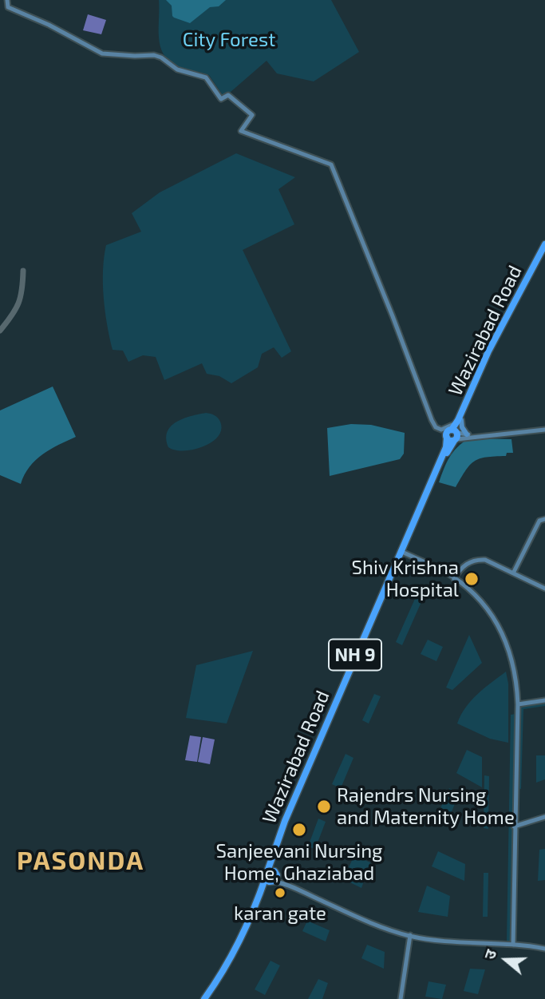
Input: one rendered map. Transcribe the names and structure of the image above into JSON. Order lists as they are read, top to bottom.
{
  "streets": {
    "highway": ["Wazirabad Road", "NH 9"]
  },
  "districts": ["PASONDA"],
  "parks": ["City Forest"],
  "places": [
    "Shiv Krishna Hospital",
    "Rajendrs Nursing and Maternity Home",
    "Sanjeevani Nursing Home, Ghaziabad",
    "karan gate"
  ],
  "north": "left"
}
